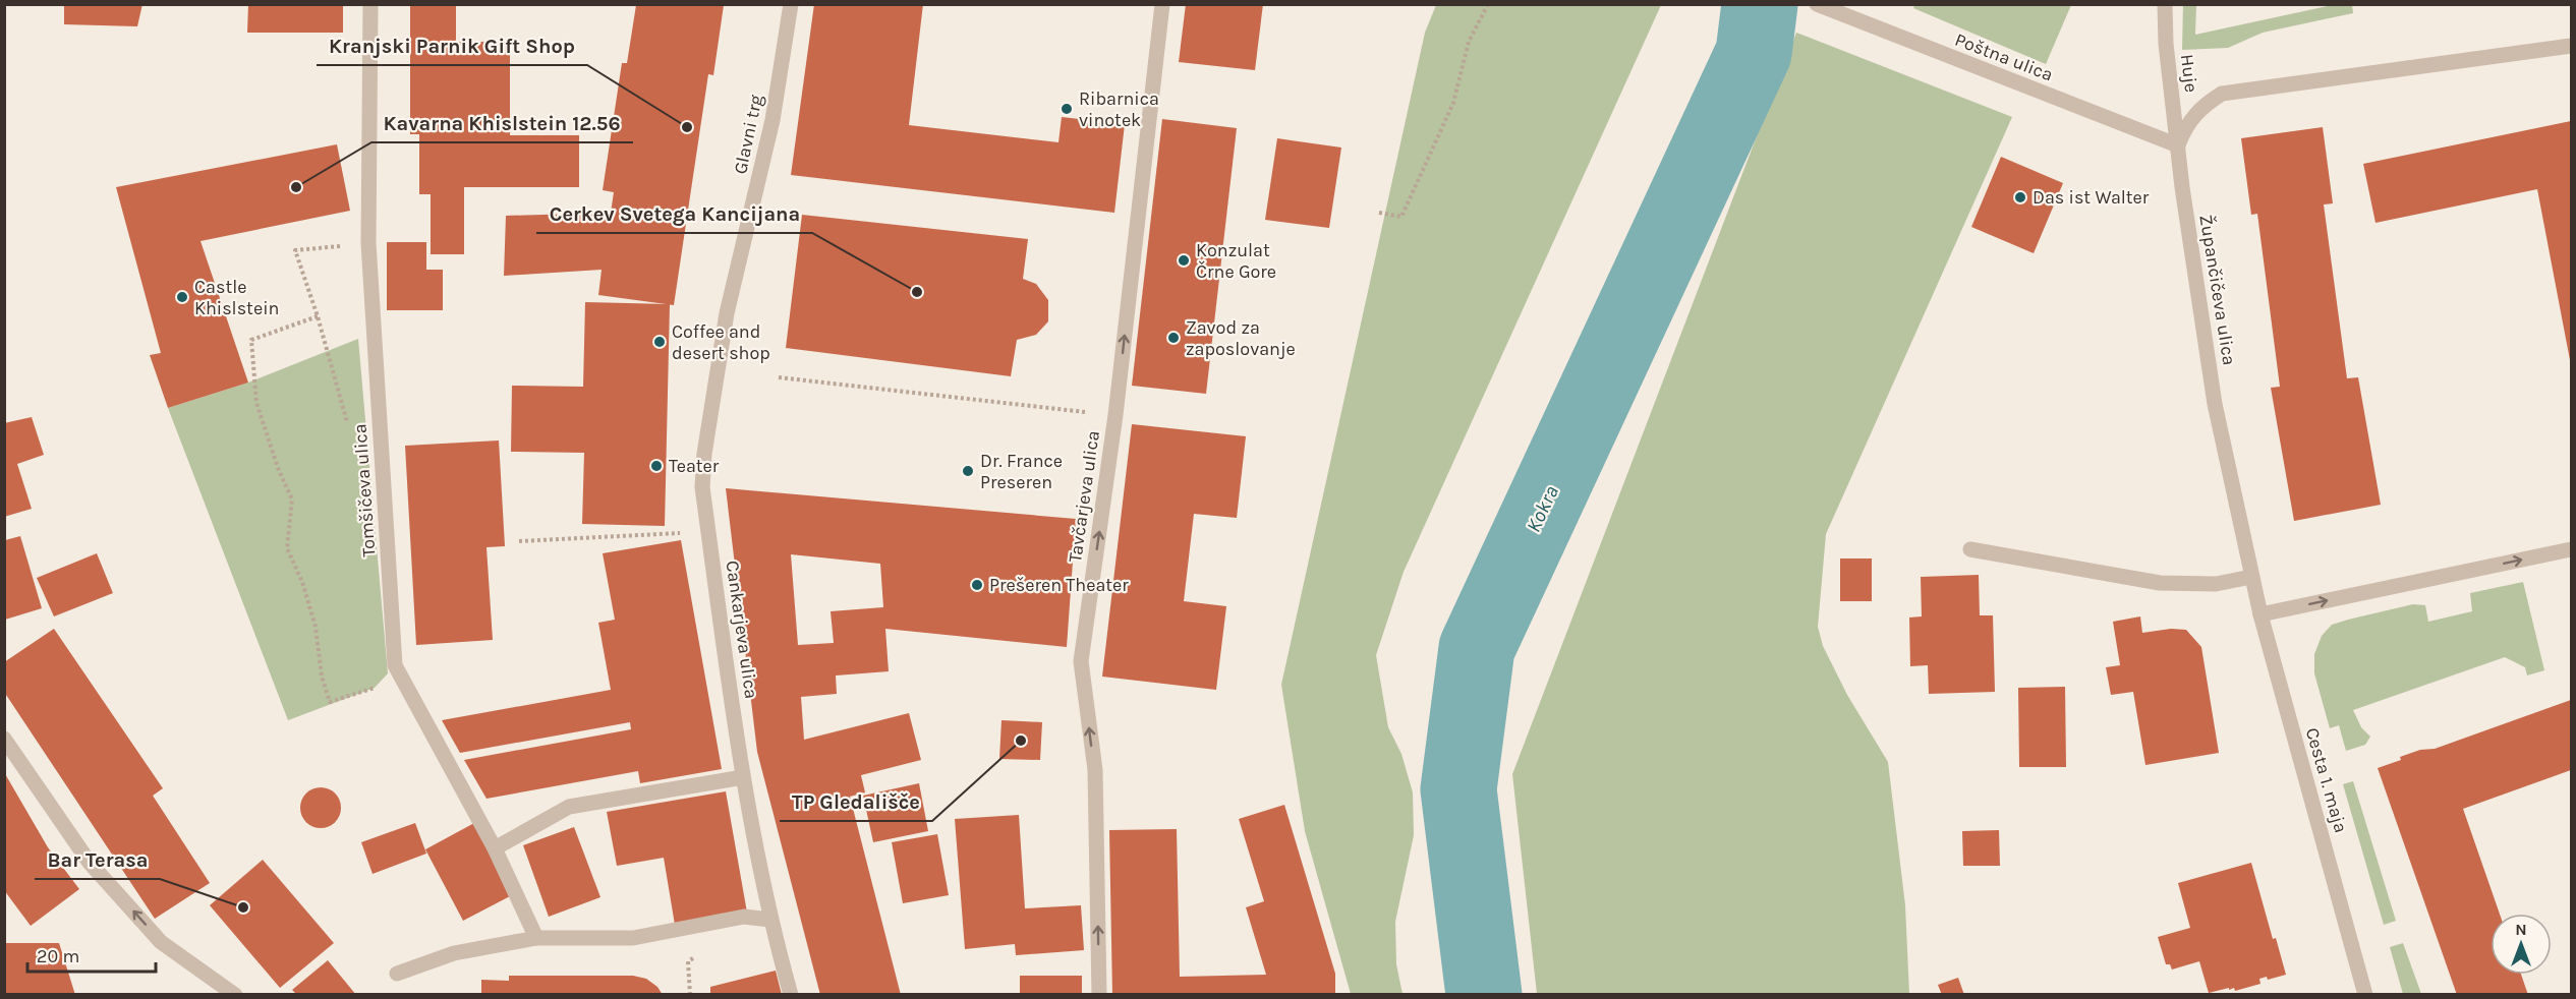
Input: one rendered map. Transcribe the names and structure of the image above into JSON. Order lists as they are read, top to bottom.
{
  "streets": {
    "street": [
      "Poštna ulica",
      "Huje",
      "Glavni trg",
      "Župančičeva ulica",
      "Tomšičeva ulica",
      "Tavčarjeva ulica",
      "Cankarjeva ulica",
      "Cesta 1. maja"
    ]
  },
  "crossings": [
    ["Poštna ulica", "Huje"],
    ["Poštna ulica", "Župančičeva ulica"],
    ["Huje", "Župančičeva ulica"],
    ["Glavni trg", "Cankarjeva ulica"],
    ["Župančičeva ulica", "Cesta 1. maja"]
  ],
  "one_way": ["Tavčarjeva ulica"],
  "water": ["Kokra"],
  "places": [
    "Ribarnica vinotek",
    "Kranjski Parnik Gift Shop",
    "Kavarna Khislstein 12.56",
    "Das ist Walter",
    "Konzulat Črne Gore",
    "Cerkev Svetega Kancijana",
    "Castle Khislstein",
    "Zavod za zaposlovanje",
    "Coffee and desert shop",
    "Teater",
    "Dr. France Preseren",
    "Prešeren Theater",
    "TP Gledališče",
    "Bar Terasa"
  ],
  "scale_bar": "20 m",
  "north": "top"
}
